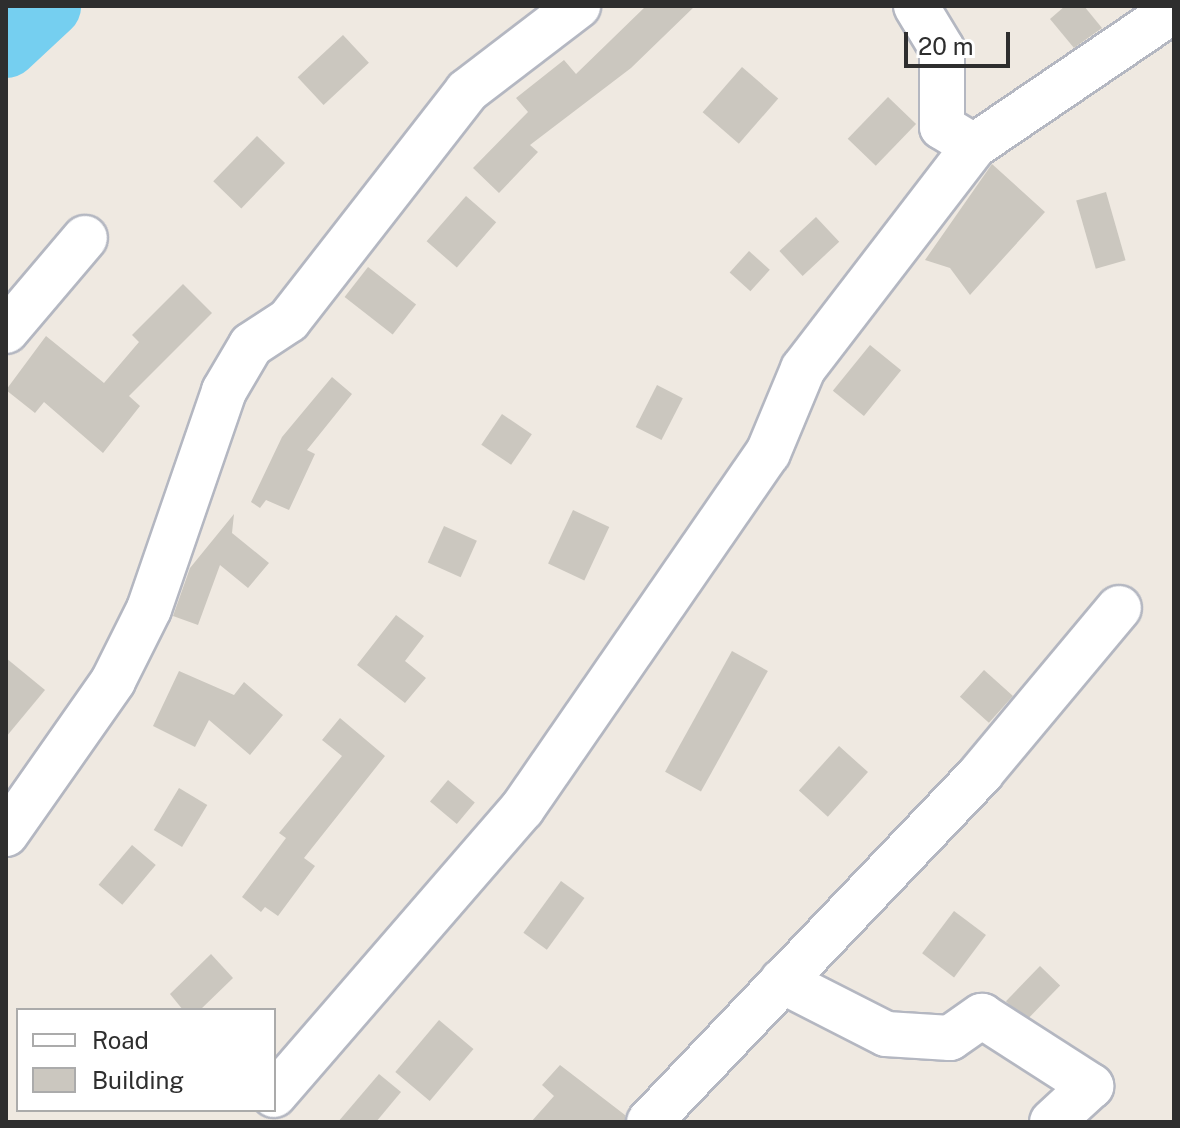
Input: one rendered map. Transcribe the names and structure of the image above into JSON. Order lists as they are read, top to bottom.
{
  "legend": ["Road", "Building"],
  "scale_bar": "20 m"
}
